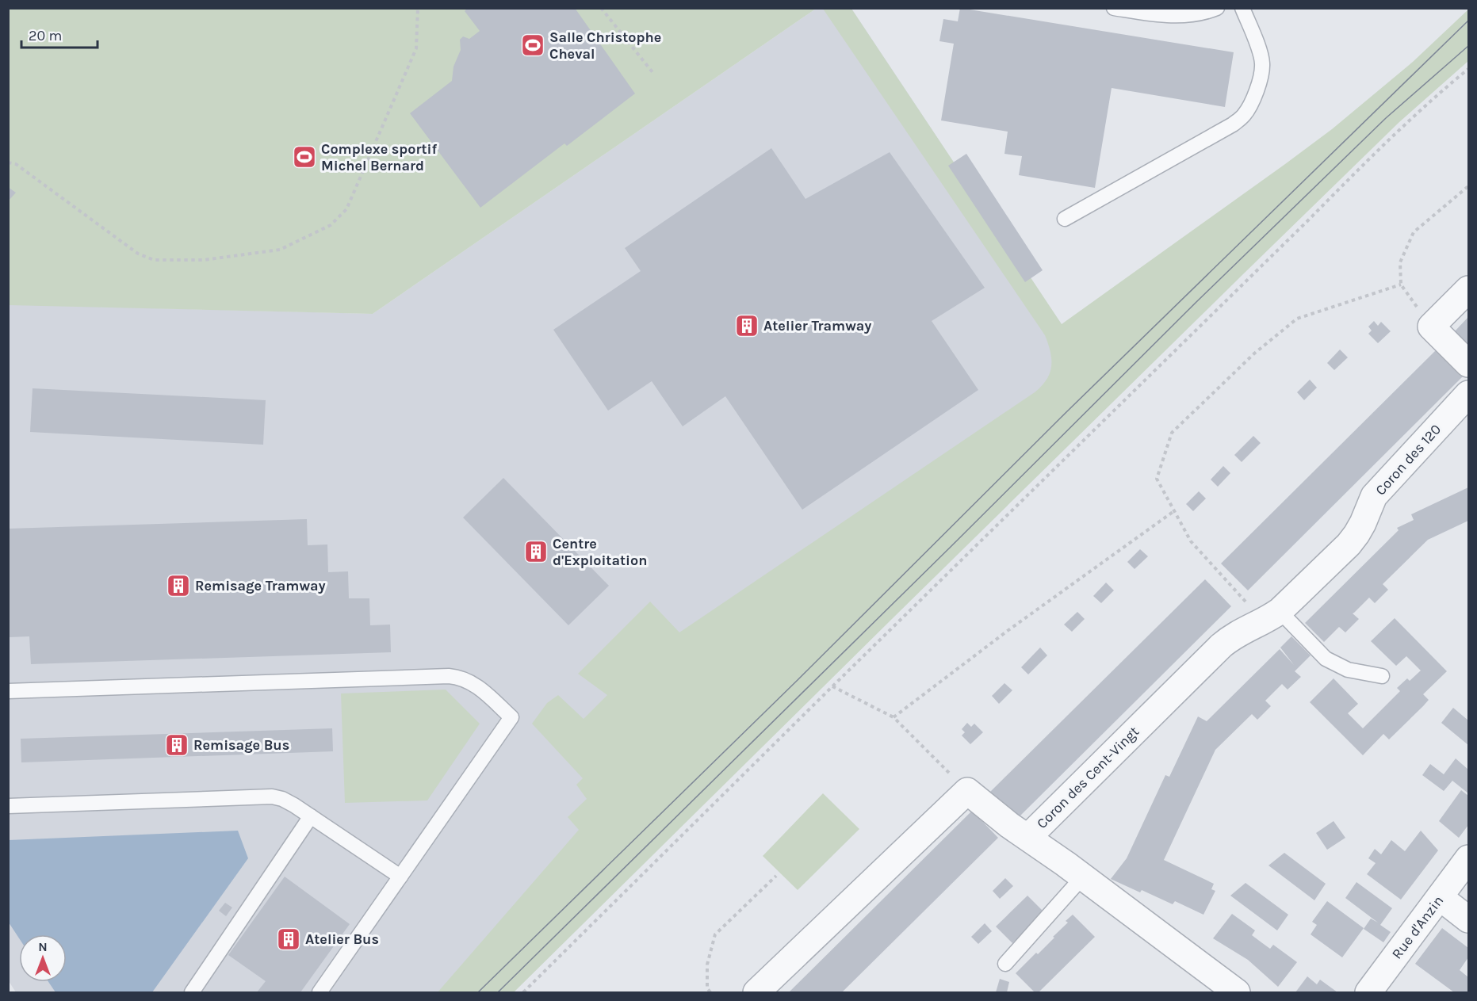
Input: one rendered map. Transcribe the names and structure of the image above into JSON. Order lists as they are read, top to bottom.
{
  "streets": {
    "street": ["Coron des 120", "Coron des Cent-Vingt", "Rue d'Anzin"]
  },
  "crossings": [
    ["Coron des 120", "Coron des Cent-Vingt"]
  ],
  "places": {
    "sports": ["Salle Christophe Cheval", "Complexe sportif Michel Bernard"],
    "building": [
      "Atelier Tramway",
      "Centre d'Exploitation",
      "Remisage Tramway",
      "Remisage Bus",
      "Atelier Bus"
    ]
  },
  "scale_bar": "20 m",
  "north": "top"
}
